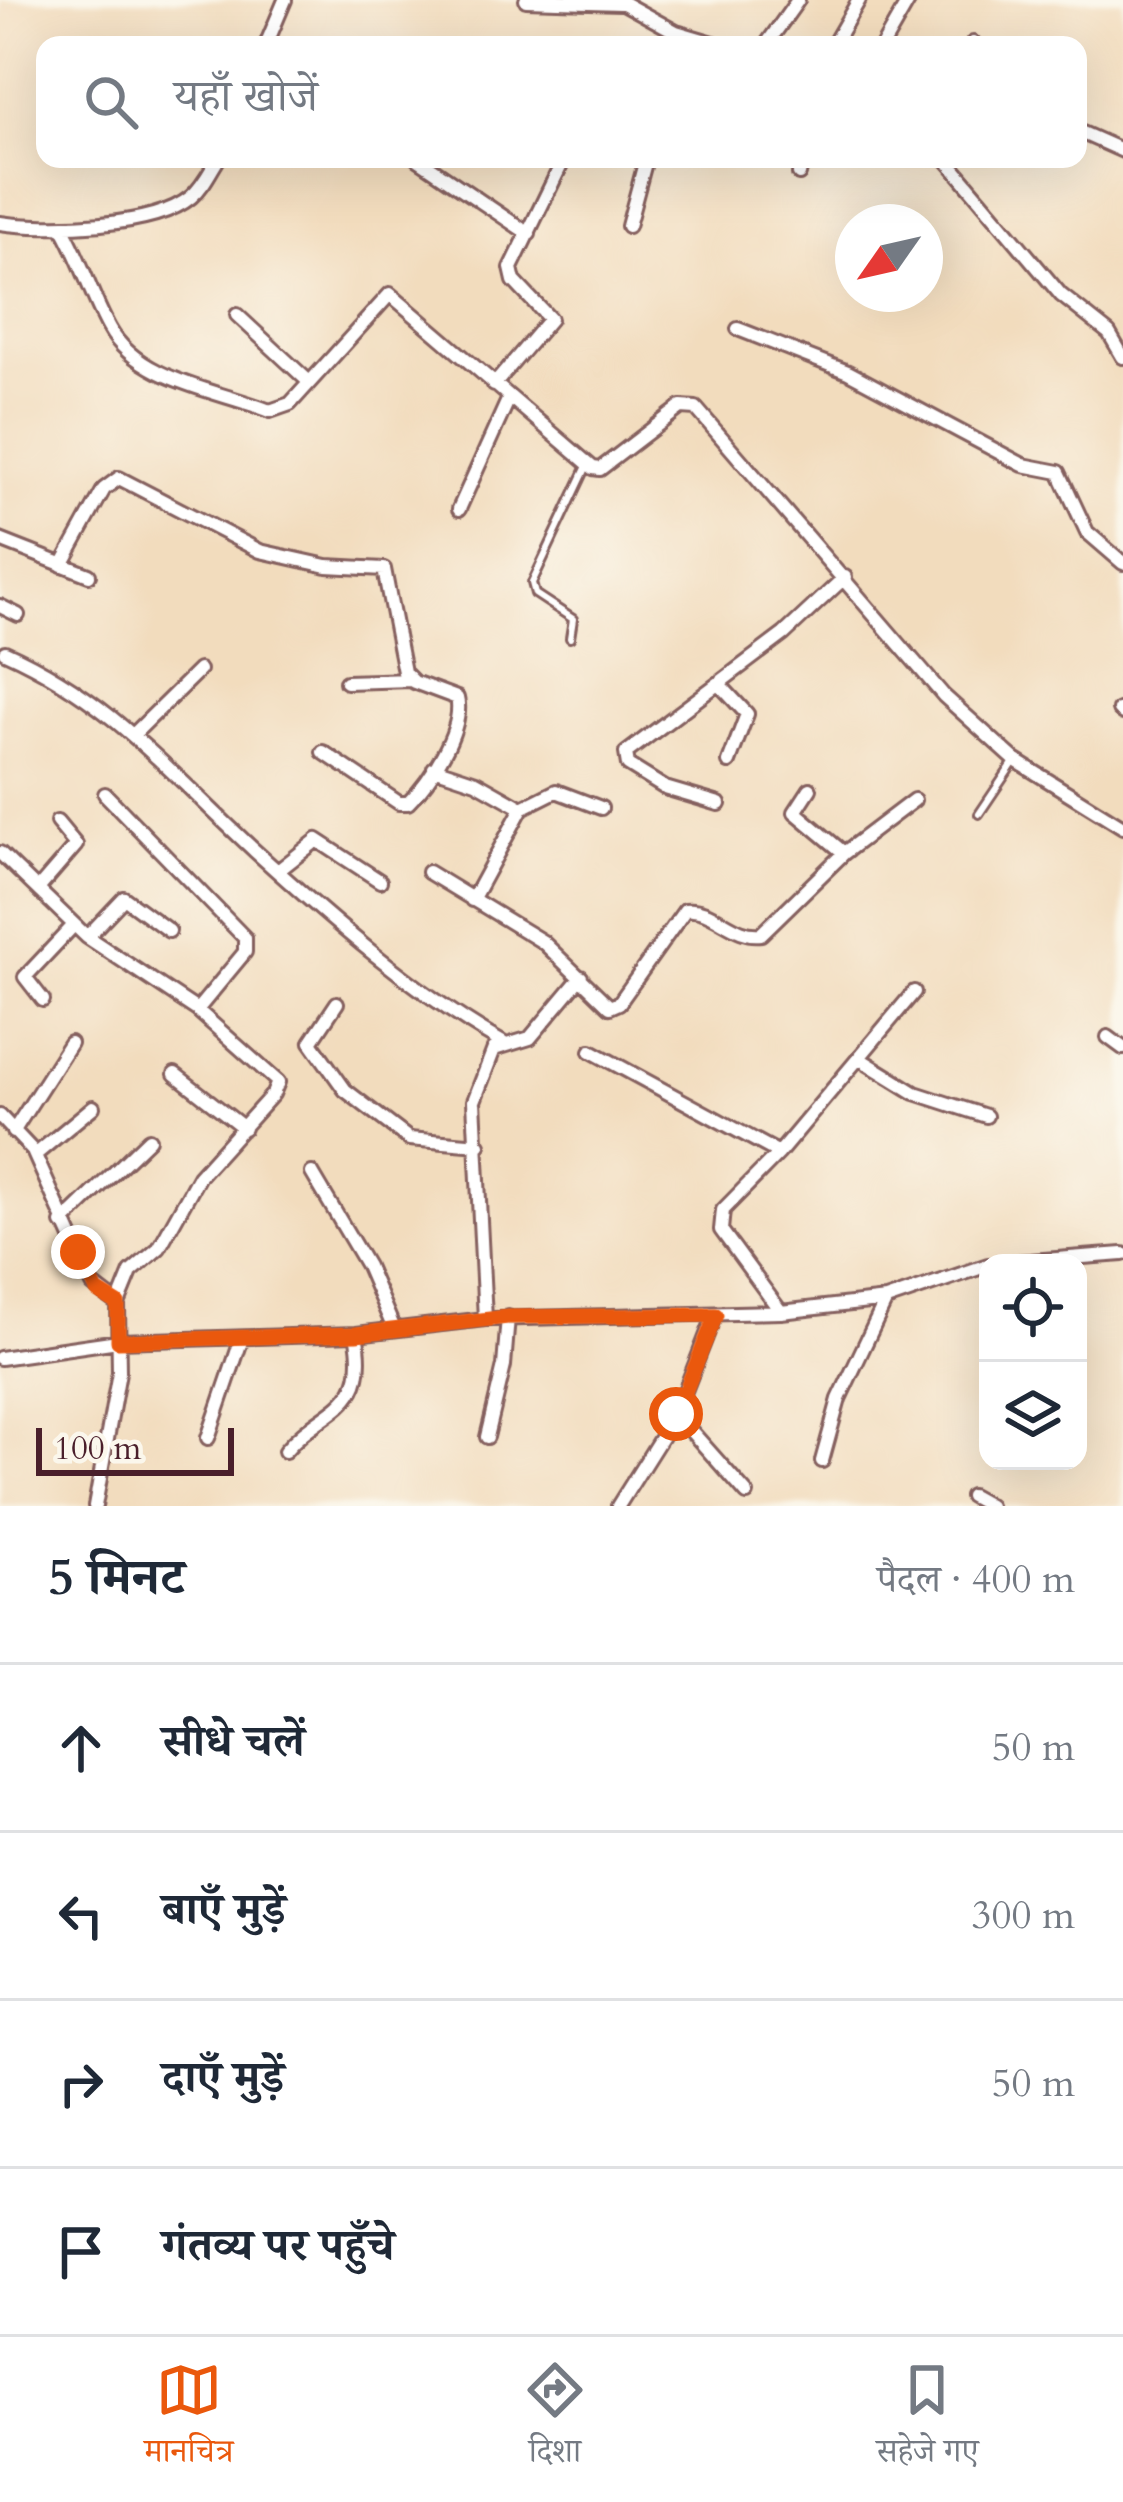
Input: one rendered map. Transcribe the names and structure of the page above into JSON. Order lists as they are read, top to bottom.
{
  "scale_bar": "100 m",
  "north": "bottom left",
  "page": {
    "search": "यहाँ खोजें",
    "scale": "100 m",
    "heading": ["5 मिनट", "पैदल · 400 m"],
    "list": [
      ["सीधे चलें", "50 m"],
      ["बाएँ मुड़ें", "300 m"],
      ["दाएँ मुड़ें", "50 m"],
      "गंतव्य पर पहुँचे"
    ],
    "nav": ["मानचित्र", "दिशा", "सहेजे गए"]
  }
}
